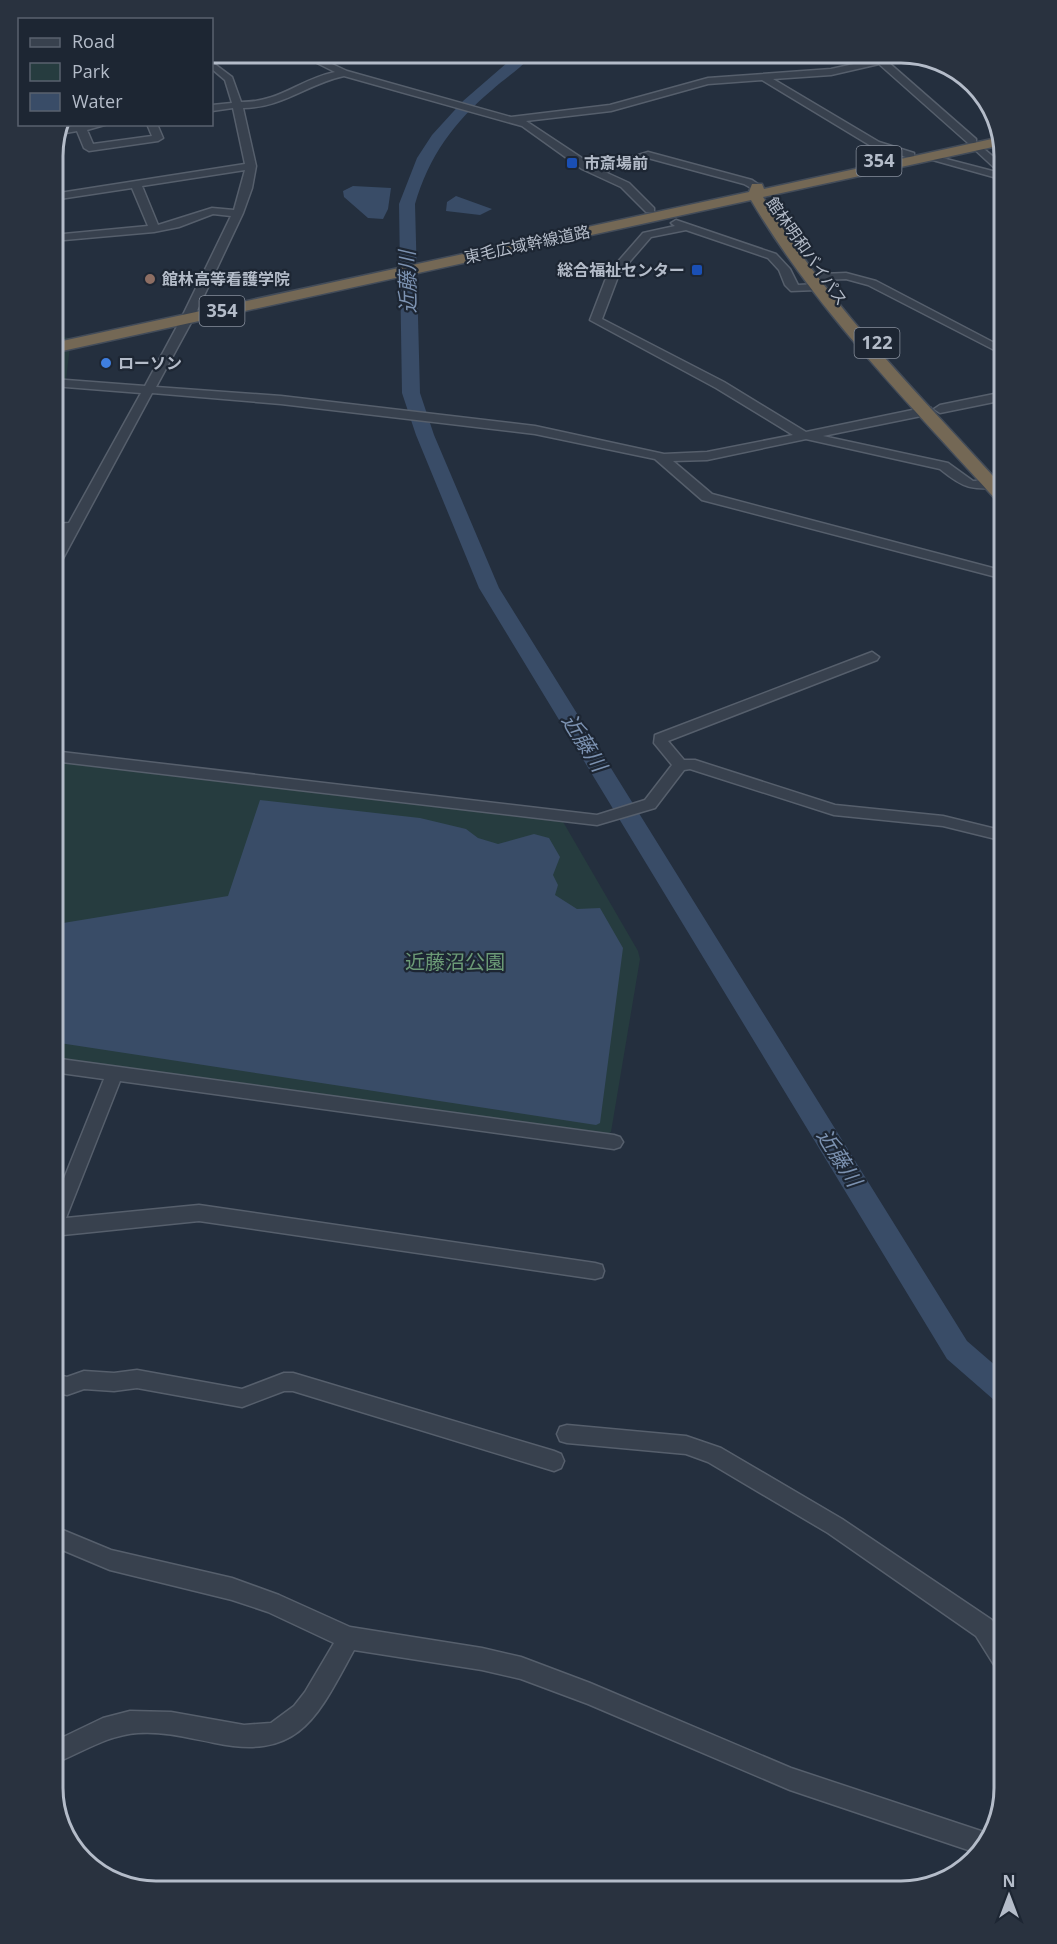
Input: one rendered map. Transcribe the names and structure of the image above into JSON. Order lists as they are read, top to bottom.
{
  "streets": {
    "highway": [
      "354",
      "東毛広域幹線道路",
      "館林明和バイパス",
      "122"
    ]
  },
  "crossings": [
    ["東毛広域幹線道路", "館林明和バイパス"]
  ],
  "water": ["近藤川"],
  "parks": ["近藤沼公園"],
  "places": {
    "transit": ["市斎場前", "総合福祉センター"],
    "other": ["館林高等看護学院", "ローソン"]
  },
  "legend": ["Road", "Park", "Water"],
  "north": "top"
}
